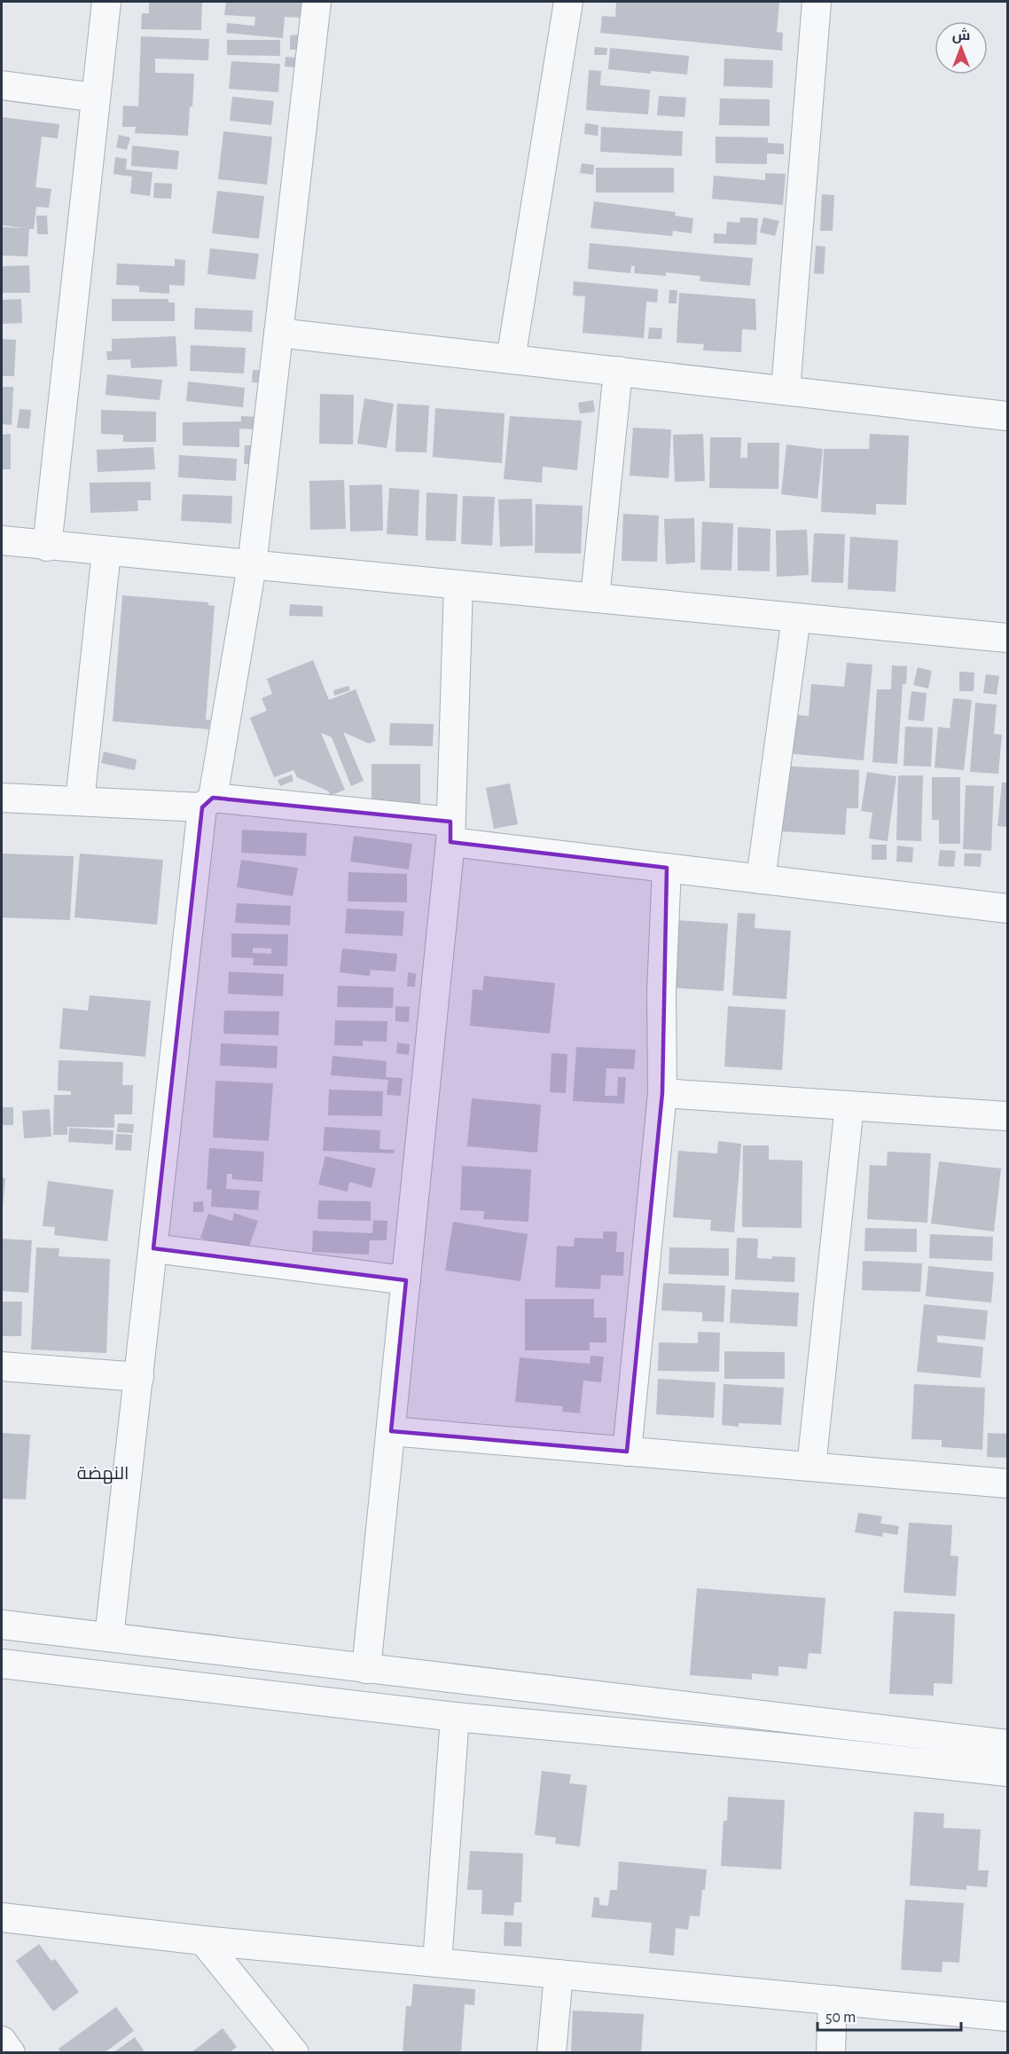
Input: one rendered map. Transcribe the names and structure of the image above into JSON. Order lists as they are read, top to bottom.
{
  "districts": ["النهضة"],
  "scale_bar": "50 m",
  "north": "top"
}
